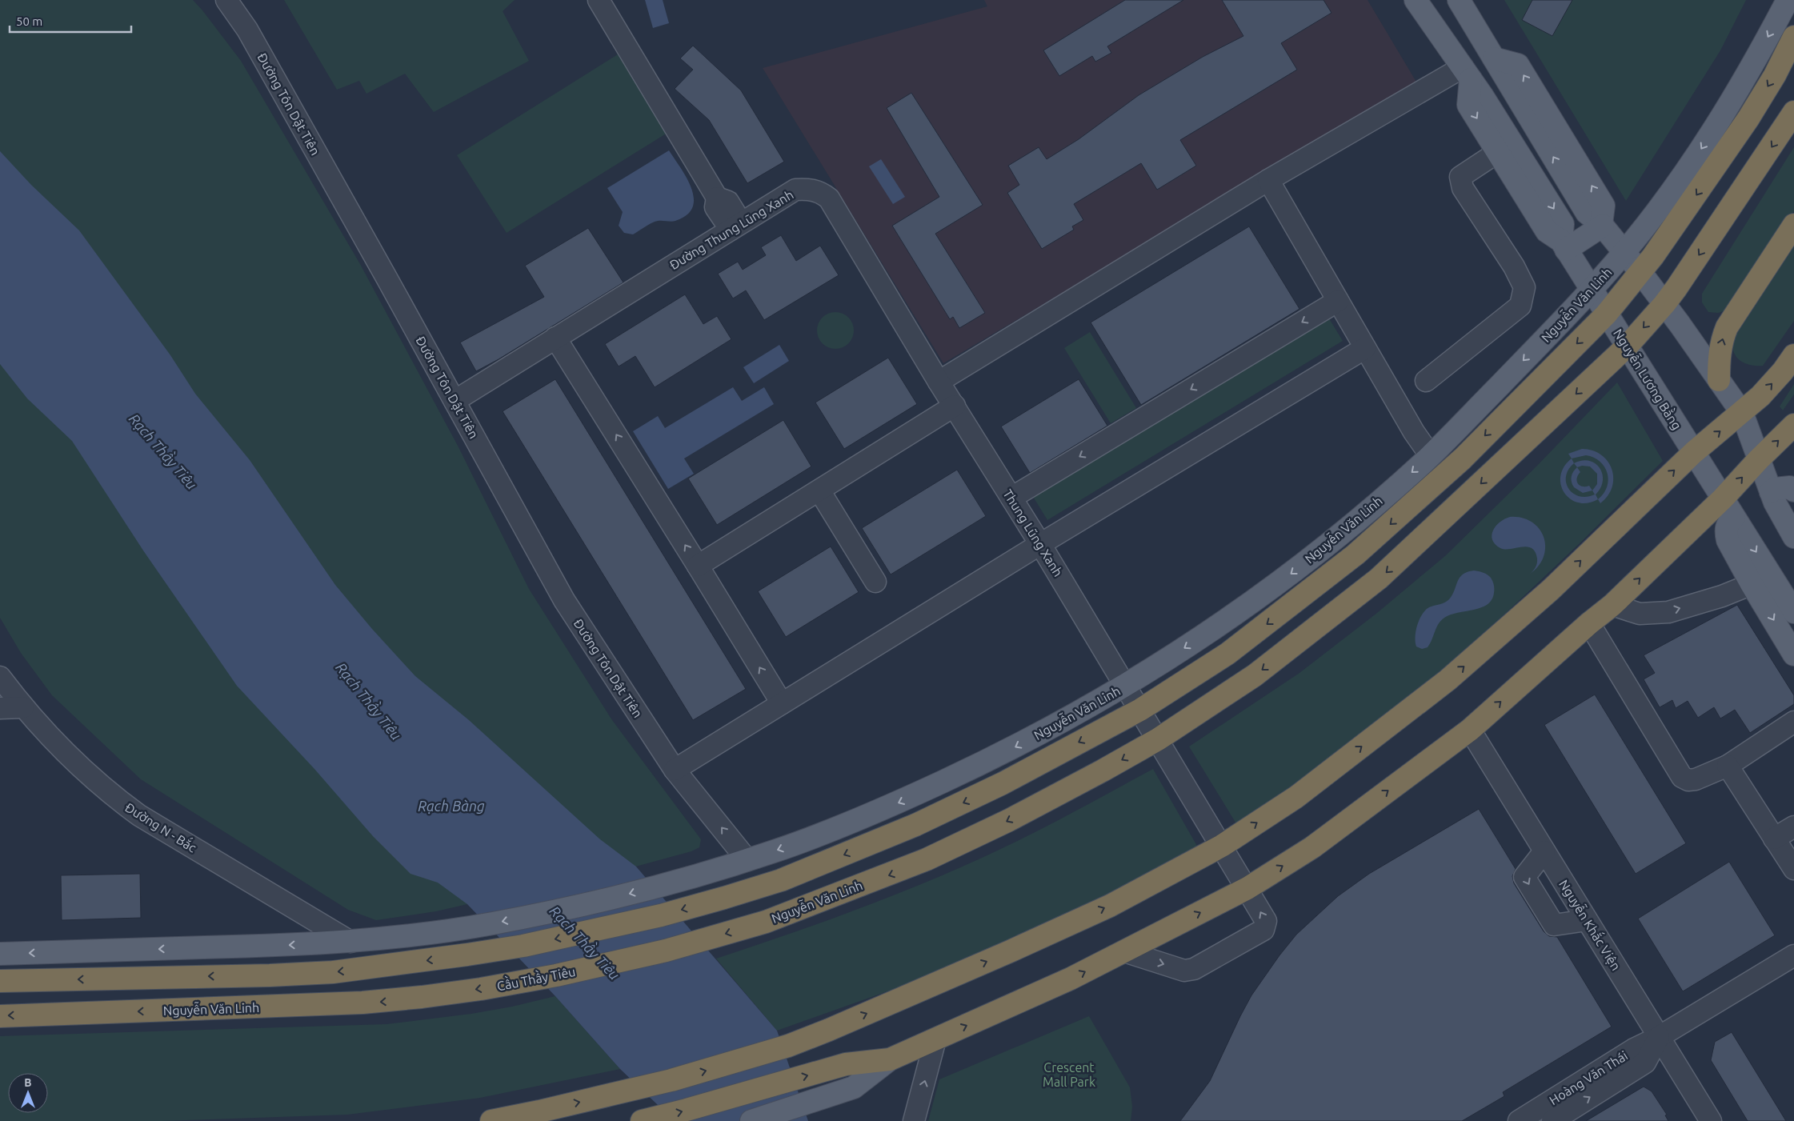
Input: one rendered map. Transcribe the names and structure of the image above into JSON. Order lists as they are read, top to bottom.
{
  "streets": {
    "highway": ["Nguyễn Văn Linh", "Cầu Thầy Tiêu"],
    "main road": ["Nguyễn Lương Bằng"],
    "street": [
      "Đường Tôn Dật Tiên",
      "Đường Thung Lũng Xanh",
      "Thung Lũng Xanh",
      "Đường N - Bắc",
      "Nguyễn Khắc Viện",
      "Hoàng Văn Thái"
    ]
  },
  "crossings": [
    ["Đường Tôn Dật Tiên", "Đường Thung Lũng Xanh"],
    ["Đường Tôn Dật Tiên", "Nguyễn Văn Linh"],
    ["Đường Thung Lũng Xanh", "Thung Lũng Xanh"],
    ["Nguyễn Văn Linh", "Nguyễn Lương Bằng"],
    ["Nguyễn Văn Linh", "Thung Lũng Xanh"],
    ["Nguyễn Văn Linh", "Cầu Thầy Tiêu"],
    ["Nguyễn Khắc Viện", "Hoàng Văn Thái"]
  ],
  "one_way": ["Nguyễn Văn Linh"],
  "water": ["Rạch Thầy Tiêu", "Rạch Bàng"],
  "parks": ["Crescent Mall Park"],
  "scale_bar": "50 m",
  "north": "top"
}
